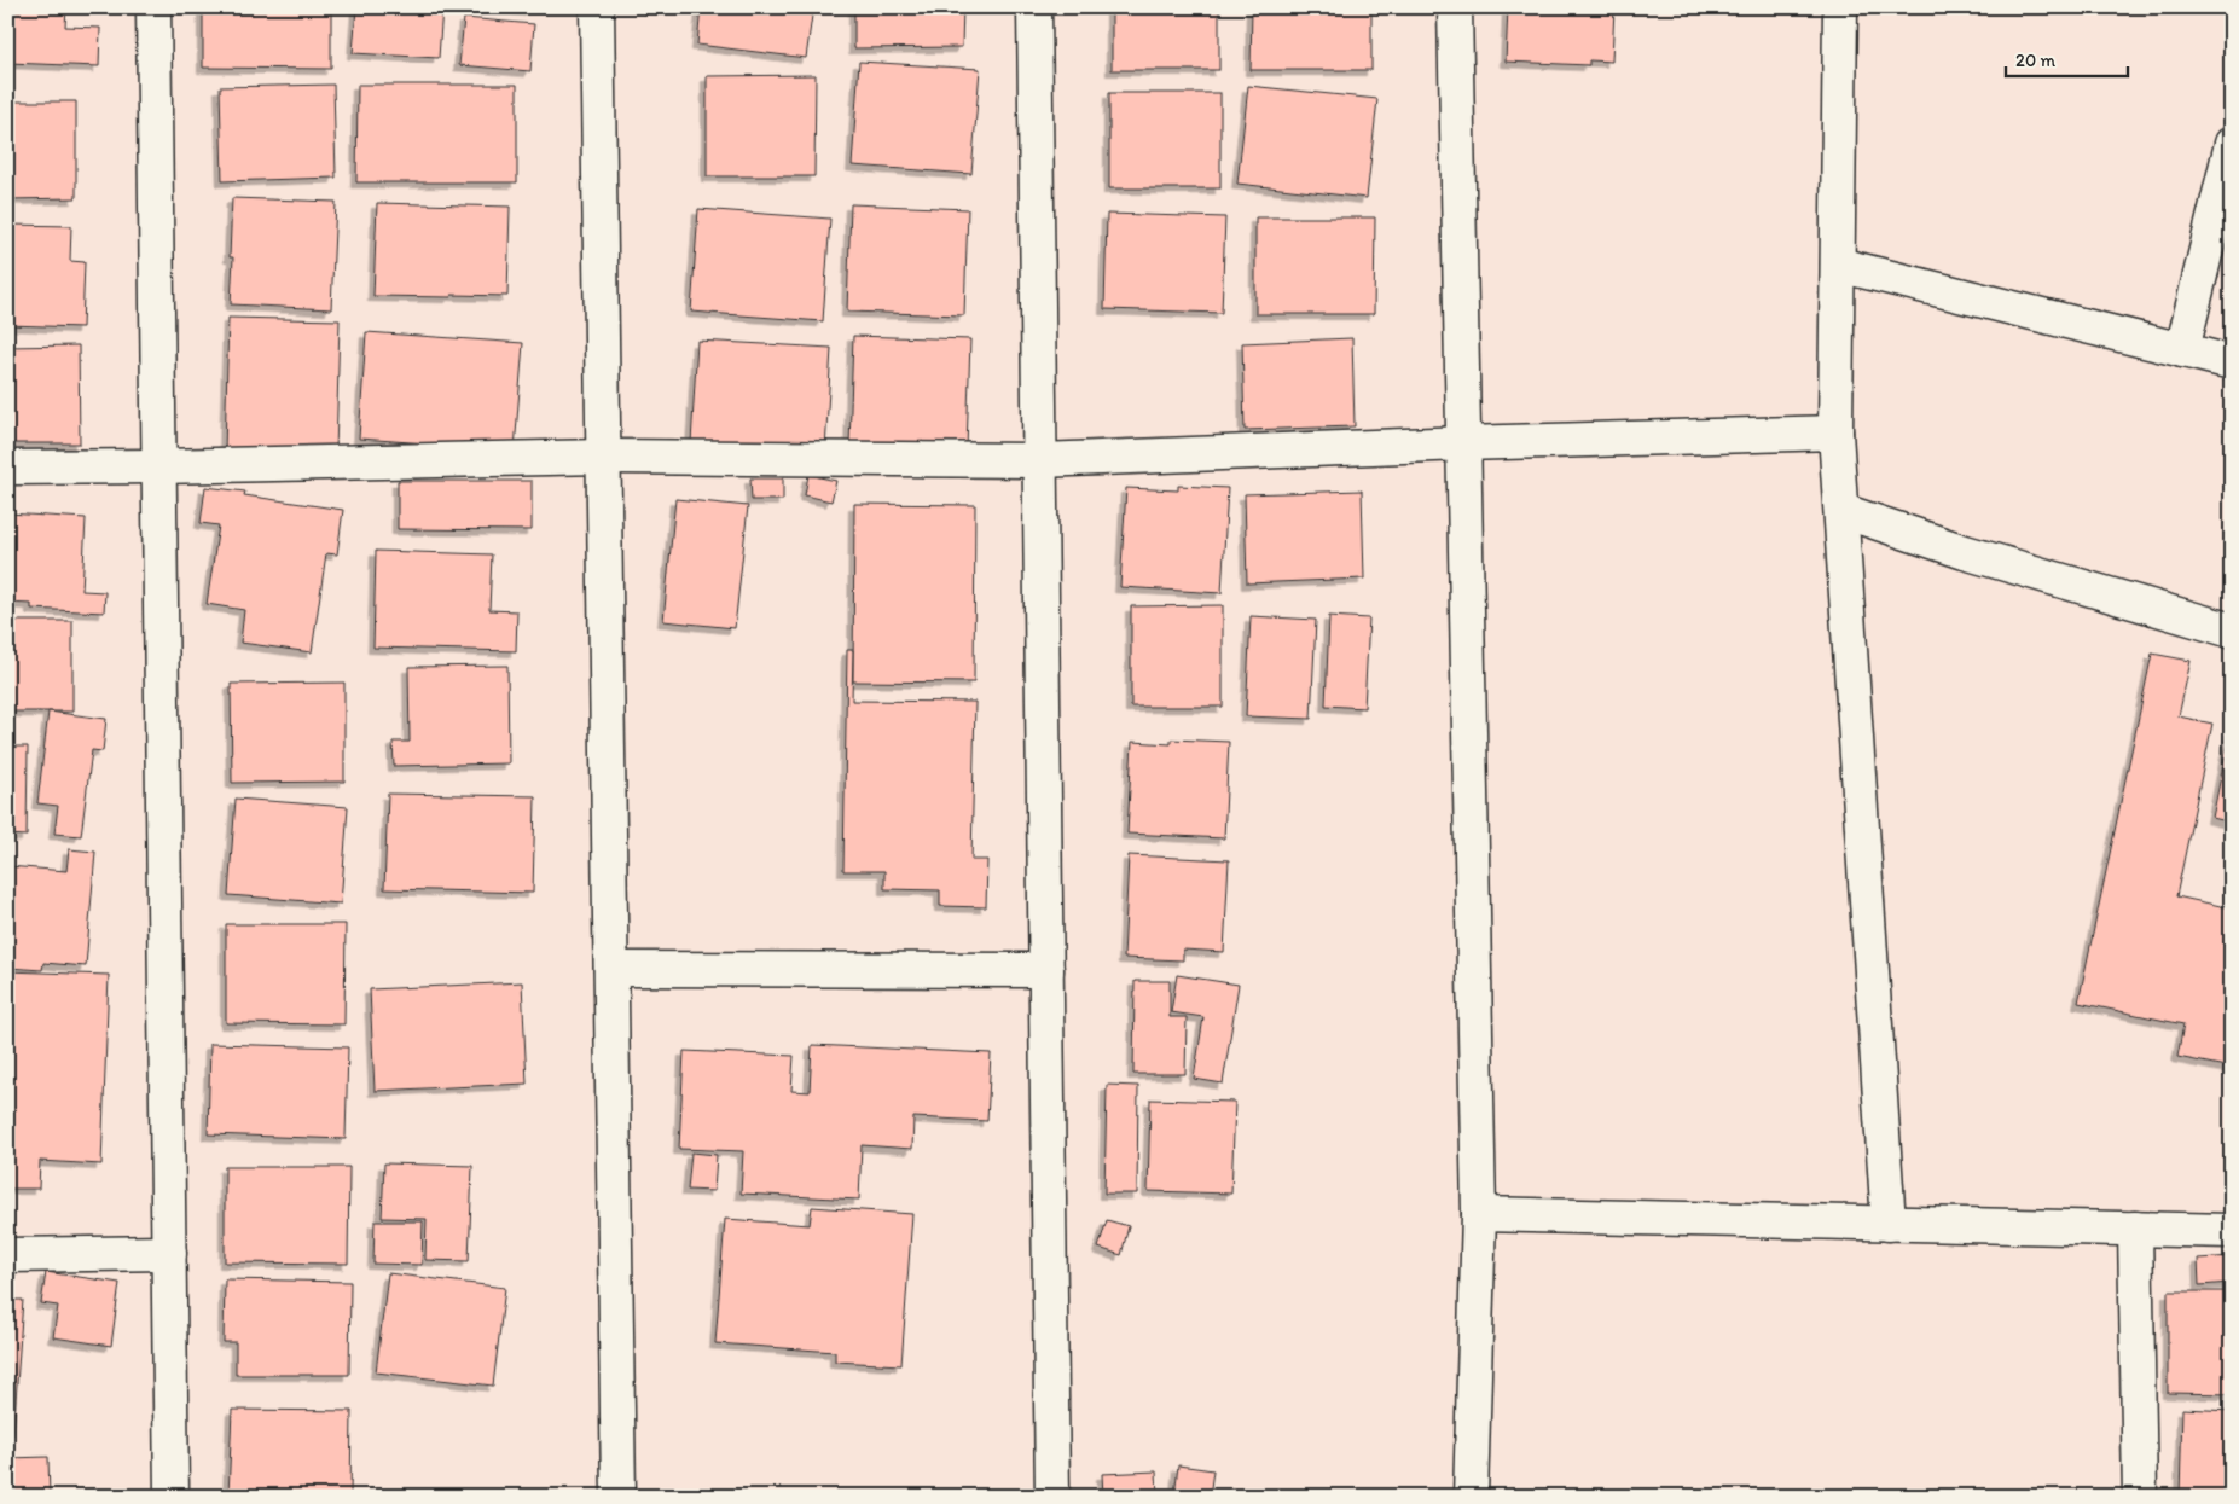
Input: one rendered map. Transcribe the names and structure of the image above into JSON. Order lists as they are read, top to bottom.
{
  "scale_bar": "20 m"
}
